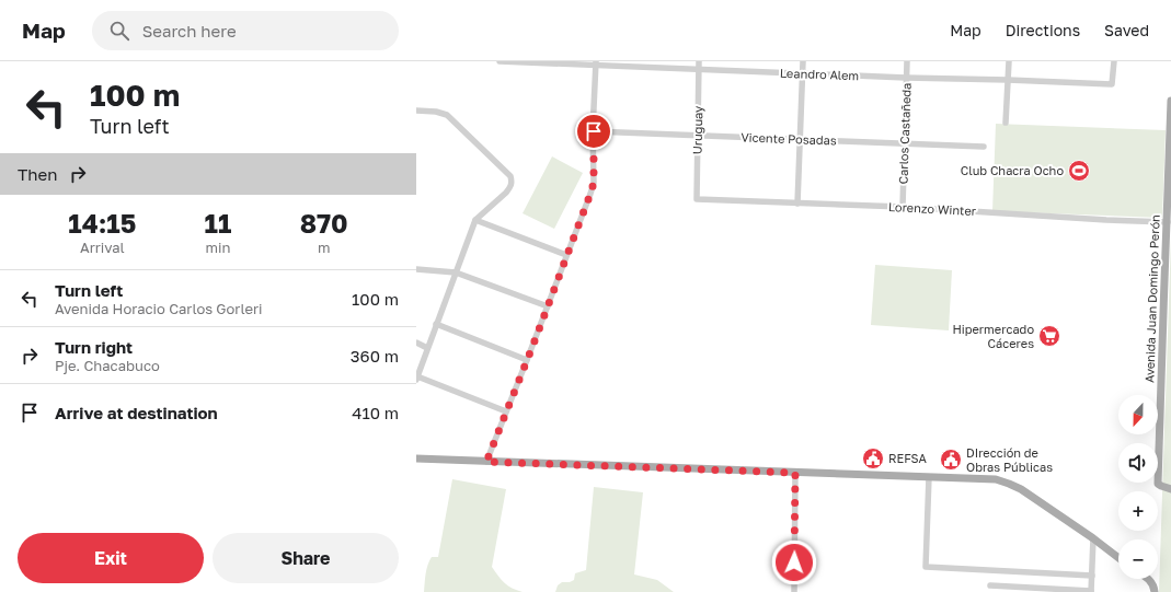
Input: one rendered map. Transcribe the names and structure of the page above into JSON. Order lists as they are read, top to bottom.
{
  "streets": {
    "main road": ["Avenida Juan Domingo Perón"],
    "street": [
      "Leandro Alem",
      "Uruguay",
      "Carlos Castañeda",
      "Vicente Posadas",
      "Lorenzo Winter"
    ]
  },
  "crossings": [
    ["Leandro Alem", "Uruguay"],
    ["Leandro Alem", "Carlos Castañeda"],
    ["Uruguay", "Vicente Posadas"],
    ["Uruguay", "Lorenzo Winter"],
    ["Carlos Castañeda", "Vicente Posadas"],
    ["Carlos Castañeda", "Lorenzo Winter"],
    ["Lorenzo Winter", "Avenida Juan Domingo Perón"]
  ],
  "places": {
    "sports": ["Club Chacra Ocho"],
    "supermarket": ["Hipermercado Cáceres"],
    "public building": ["REFSA", "DIrección de Obras Públicas"]
  },
  "north": "bottom",
  "page": {
    "header": "Map",
    "search": "Search here",
    "nav": ["Map", "Directions", "Saved"],
    "turn": ["100 m", "Turn left"],
    "then": "Then",
    "eta": [
      "14:15",
      "Arrival",
      "11",
      "min",
      "870",
      "m"
    ],
    "list": [
      {
        "name": "Turn left",
        "note": "Avenida Horacio Carlos Gorleri",
        "value": "100 m"
      },
      {
        "name": "Turn right",
        "note": "Pje. Chacabuco",
        "value": "360 m"
      },
      {
        "name": "Arrive at destination",
        "value": "410 m"
      }
    ],
    "map_buttons": ["+", "−"],
    "buttons": ["Exit", "Share"]
  }
}
